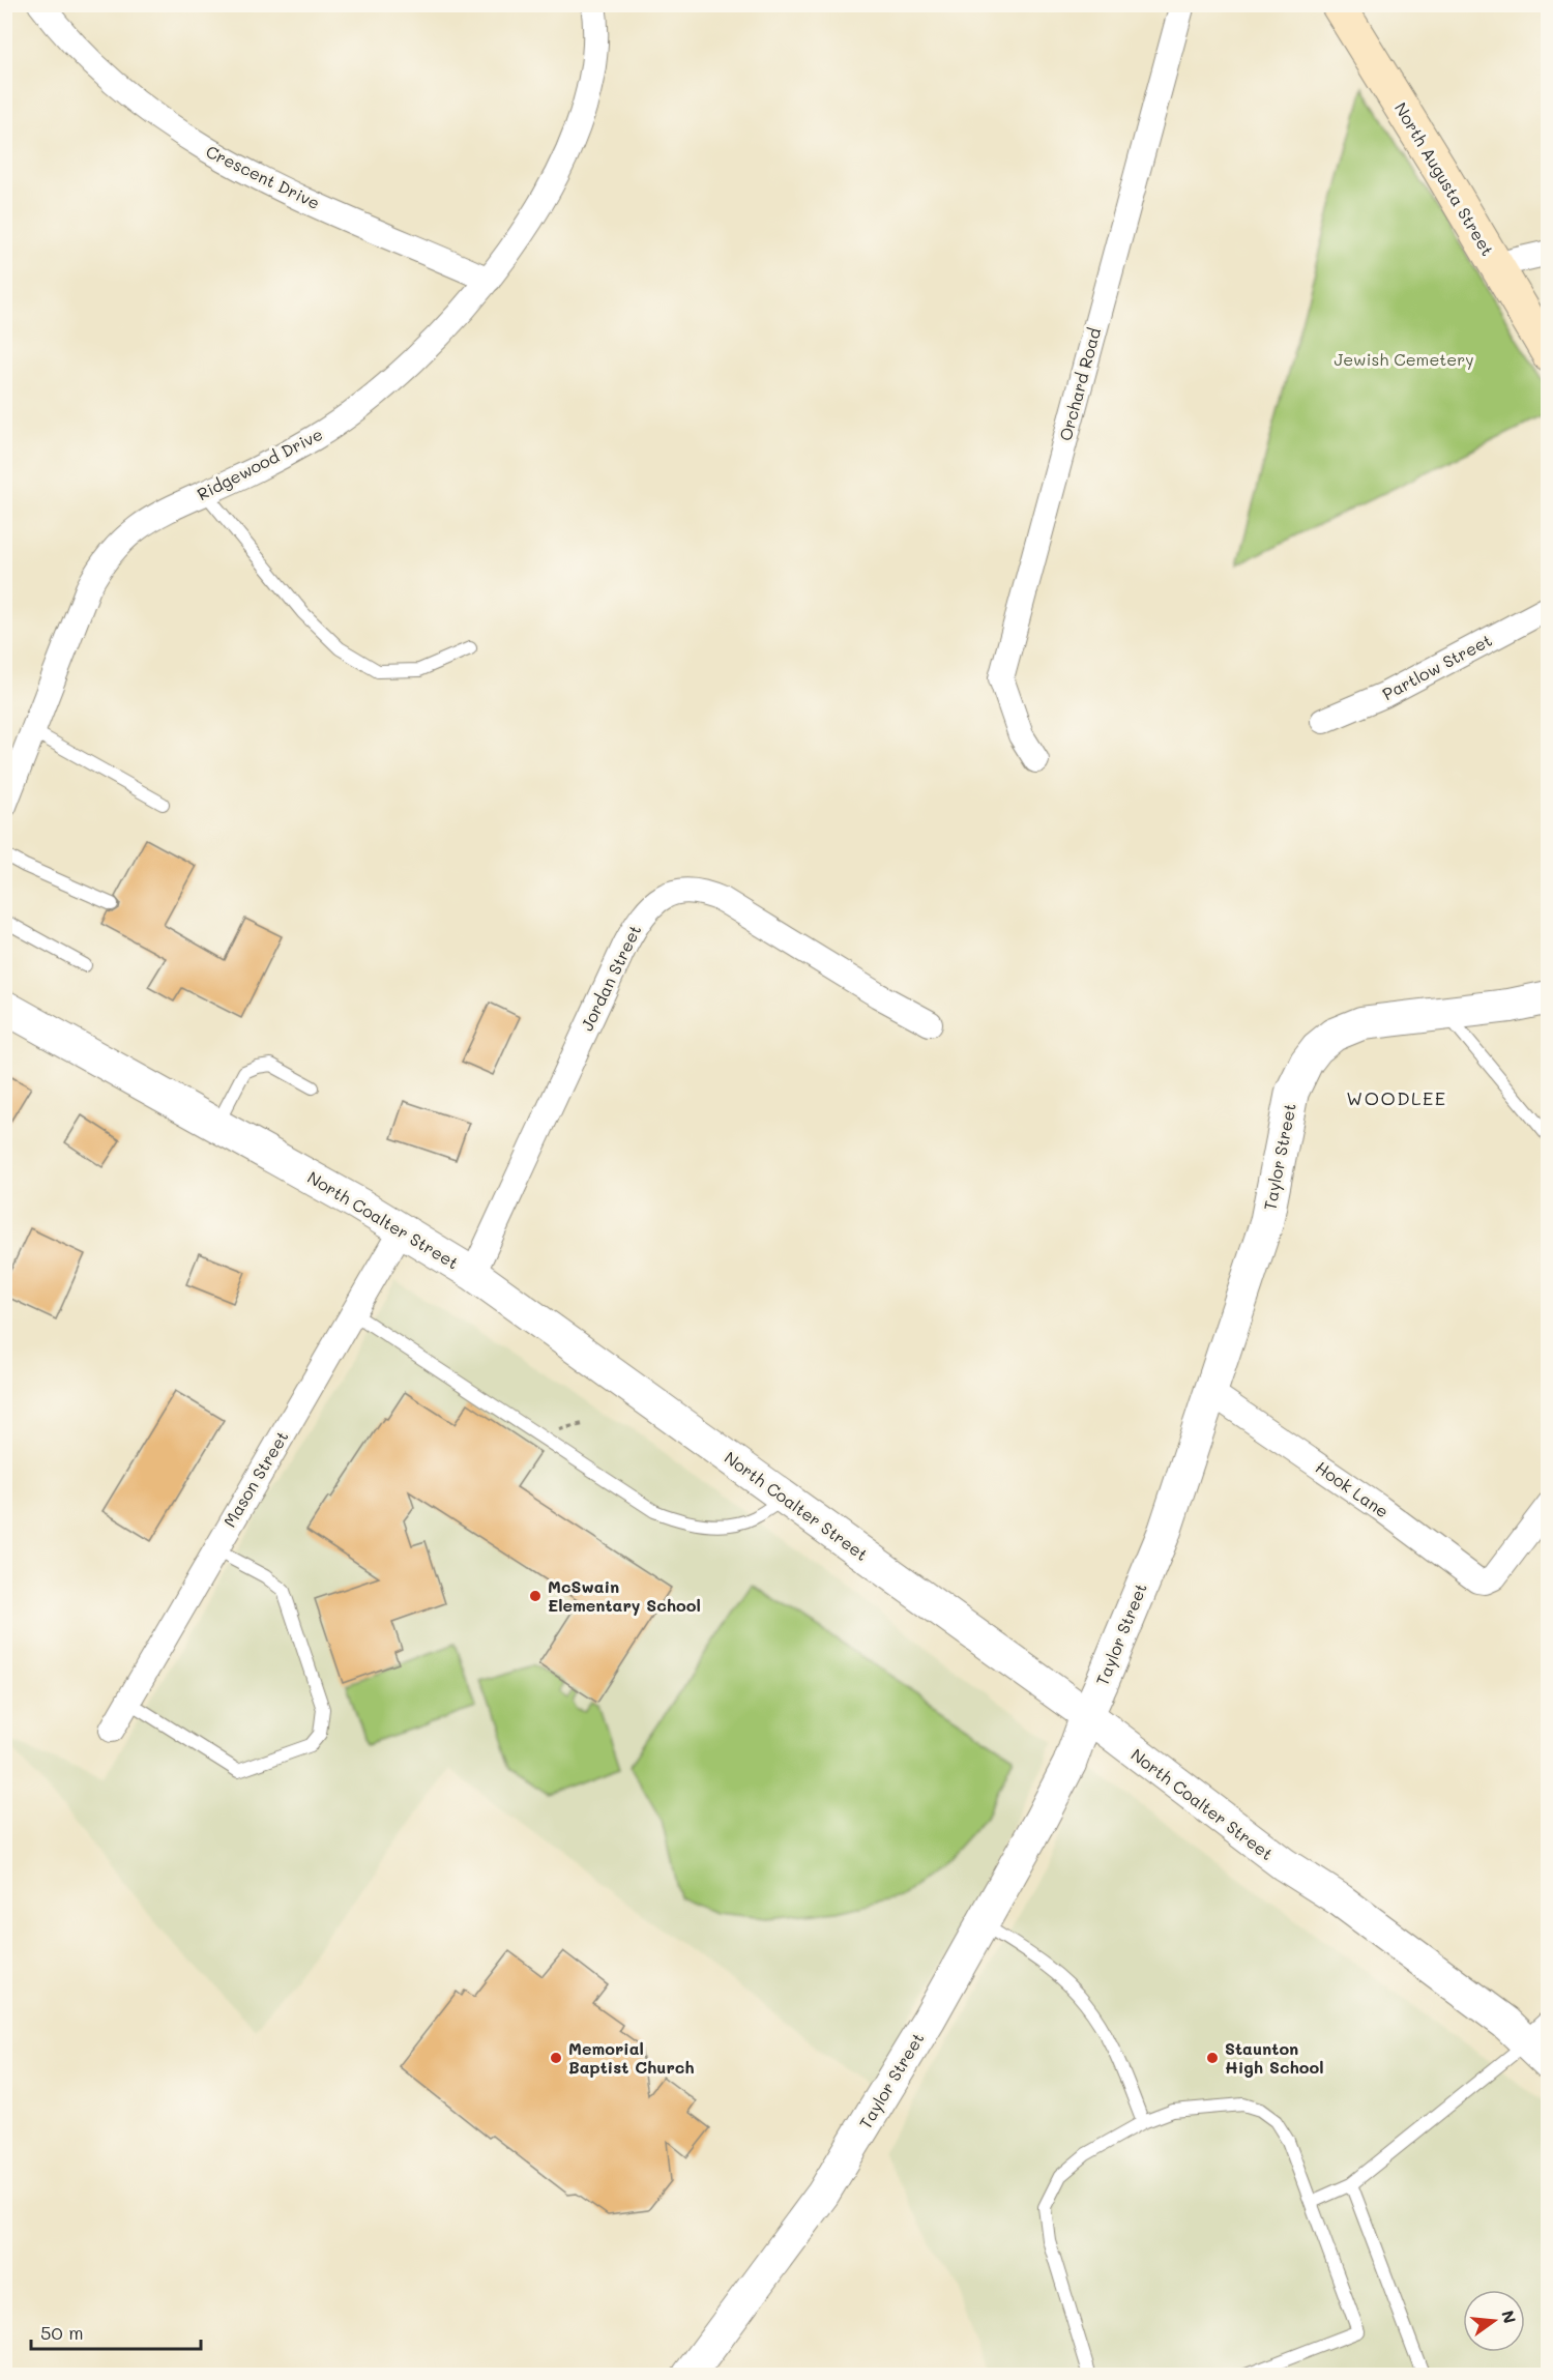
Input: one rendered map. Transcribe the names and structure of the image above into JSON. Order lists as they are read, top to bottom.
{
  "streets": {
    "main road": ["North Augusta Street"],
    "street": [
      "Crescent Drive",
      "Orchard Road",
      "Ridgewood Drive",
      "Partlow Street",
      "Jordan Street",
      "Taylor Street",
      "North Coalter Street",
      "Mason Street",
      "Hook Lane"
    ]
  },
  "crossings": [
    ["Crescent Drive", "Ridgewood Drive"],
    ["Jordan Street", "North Coalter Street"],
    ["Taylor Street", "North Coalter Street"],
    ["Taylor Street", "Hook Lane"],
    ["North Coalter Street", "Mason Street"]
  ],
  "districts": ["WOODLEE"],
  "parks": ["Jewish Cemetery"],
  "places": ["McSwain Elementary School", "Memorial Baptist Church", "Staunton High School"],
  "scale_bar": "50 m",
  "north": "right"
}
